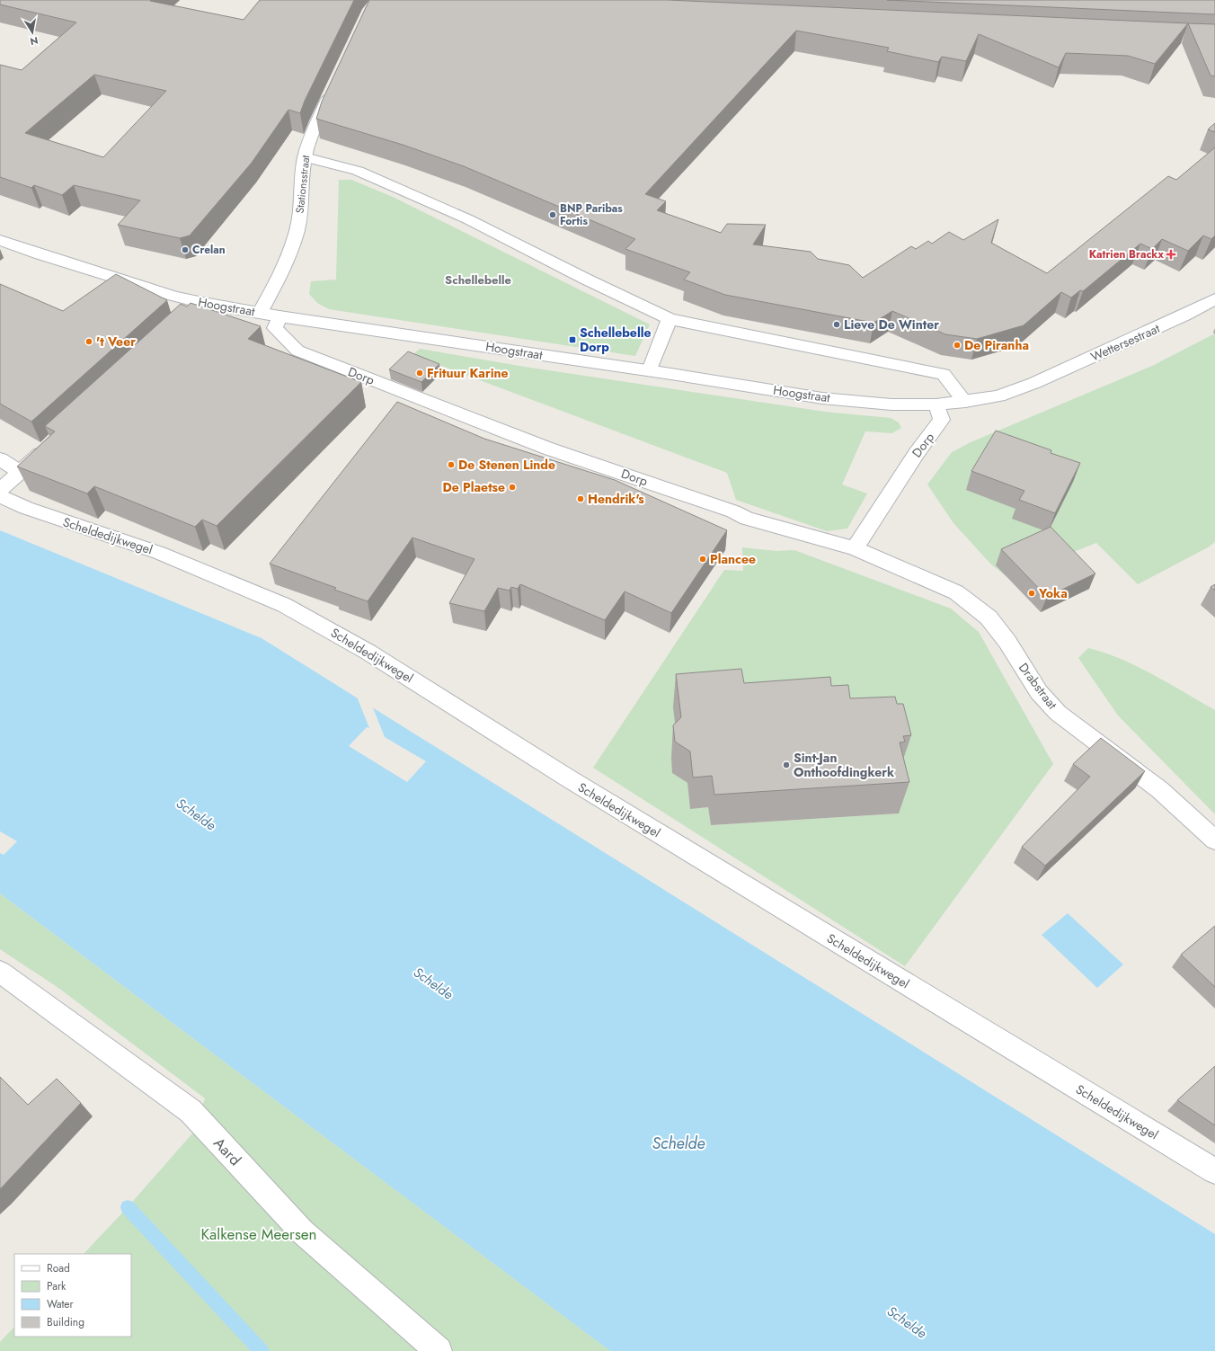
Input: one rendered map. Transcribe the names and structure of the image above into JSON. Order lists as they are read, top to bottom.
{
  "streets": {
    "street": [
      "Stationsstraat",
      "Hoogstraat",
      "Wettersestraat",
      "Dorp",
      "Scheldedijkwegel",
      "Drabstraat",
      "Aard"
    ]
  },
  "crossings": [
    ["Stationsstraat", "Hoogstraat"],
    ["Hoogstraat", "Wettersestraat"],
    ["Hoogstraat", "Dorp"],
    ["Dorp", "Drabstraat"]
  ],
  "districts": ["Schellebelle"],
  "water": ["Schelde"],
  "parks": ["Kalkense Meersen"],
  "places": {
    "other": [
      "BNP Paribas Fortis",
      "Crelan",
      "Lieve De Winter",
      "'t Veer",
      "De Piranha",
      "Frituur Karine",
      "De Stenen Linde",
      "De Plaetse",
      "Hendrik's",
      "Plancee",
      "Yoka",
      "Sint-Jan Onthoofdingkerk"
    ],
    "health": ["Katrien Brackx"],
    "transit": ["Schellebelle Dorp"]
  },
  "legend": [
    "Road",
    "Park",
    "Water",
    "Building"
  ],
  "north": "bottom"
}
